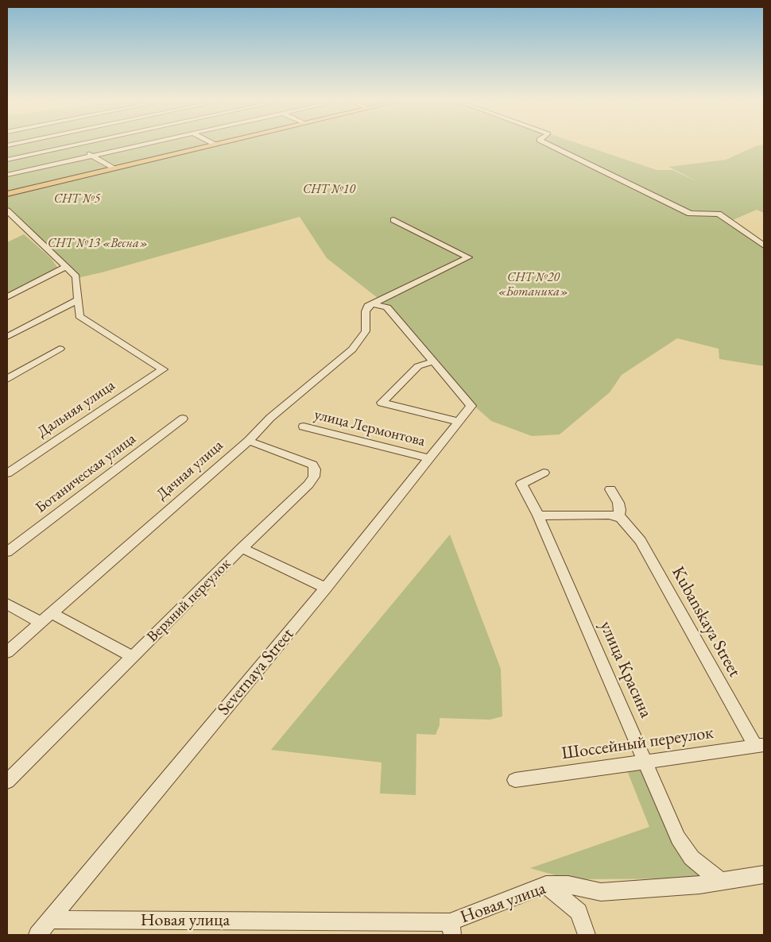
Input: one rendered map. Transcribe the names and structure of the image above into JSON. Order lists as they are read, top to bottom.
{
  "streets": {
    "street": [
      "Дальняя улица",
      "улица Лермонтова",
      "Дачная улица",
      "Ботаническая улица",
      "Верхний переулок",
      "Kubanskaya Street",
      "улица Красина",
      "Severnaya Street",
      "Шоссейный переулок",
      "Новая улица"
    ]
  },
  "crossings": [
    ["улица Лермонтова", "Severnaya Street"],
    ["Дачная улица", "Верхний переулок"],
    ["Kubanskaya Street", "Шоссейный переулок"],
    ["улица Красина", "Шоссейный переулок"],
    ["улица Красина", "Новая улица"],
    ["Severnaya Street", "Новая улица"]
  ],
  "parks": [
    "СНТ №10",
    "СНТ №5",
    "СНТ №13 «Весна»",
    "СНТ №20 «Ботаника»"
  ]
}
